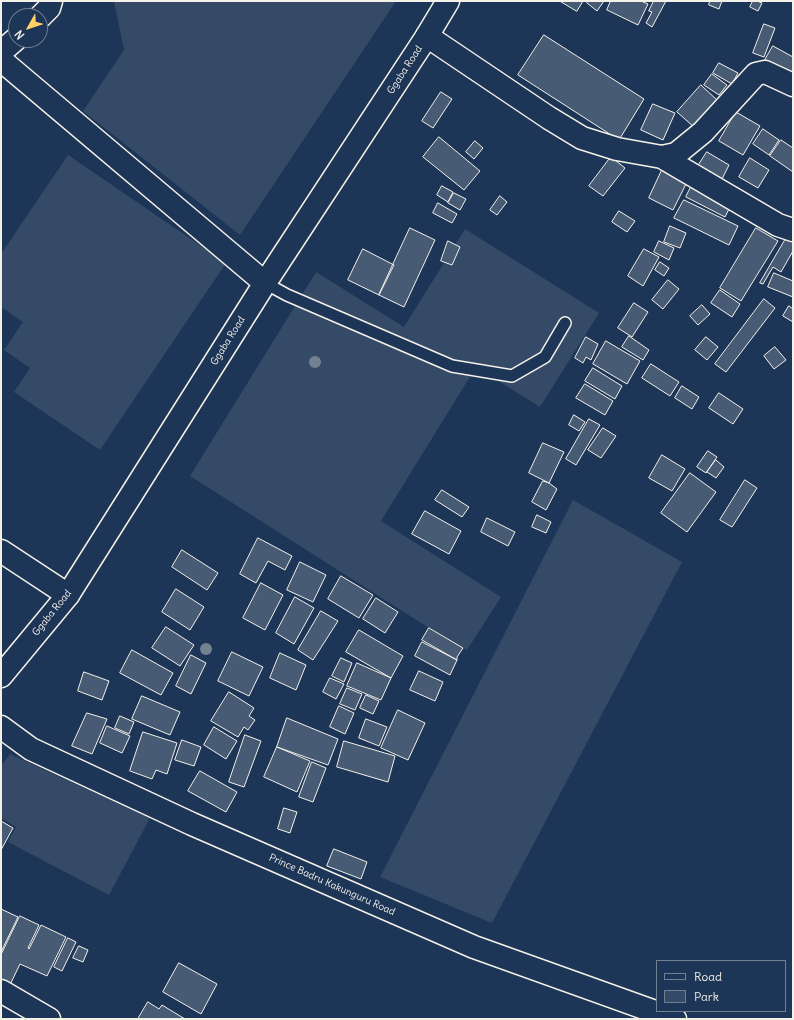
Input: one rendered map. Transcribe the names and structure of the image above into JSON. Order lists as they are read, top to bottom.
{
  "streets": {
    "street": ["Ggaba Road", "Prince Badru Kakunguru Road"]
  },
  "legend": ["Road", "Park"],
  "north": "bottom left"
}
